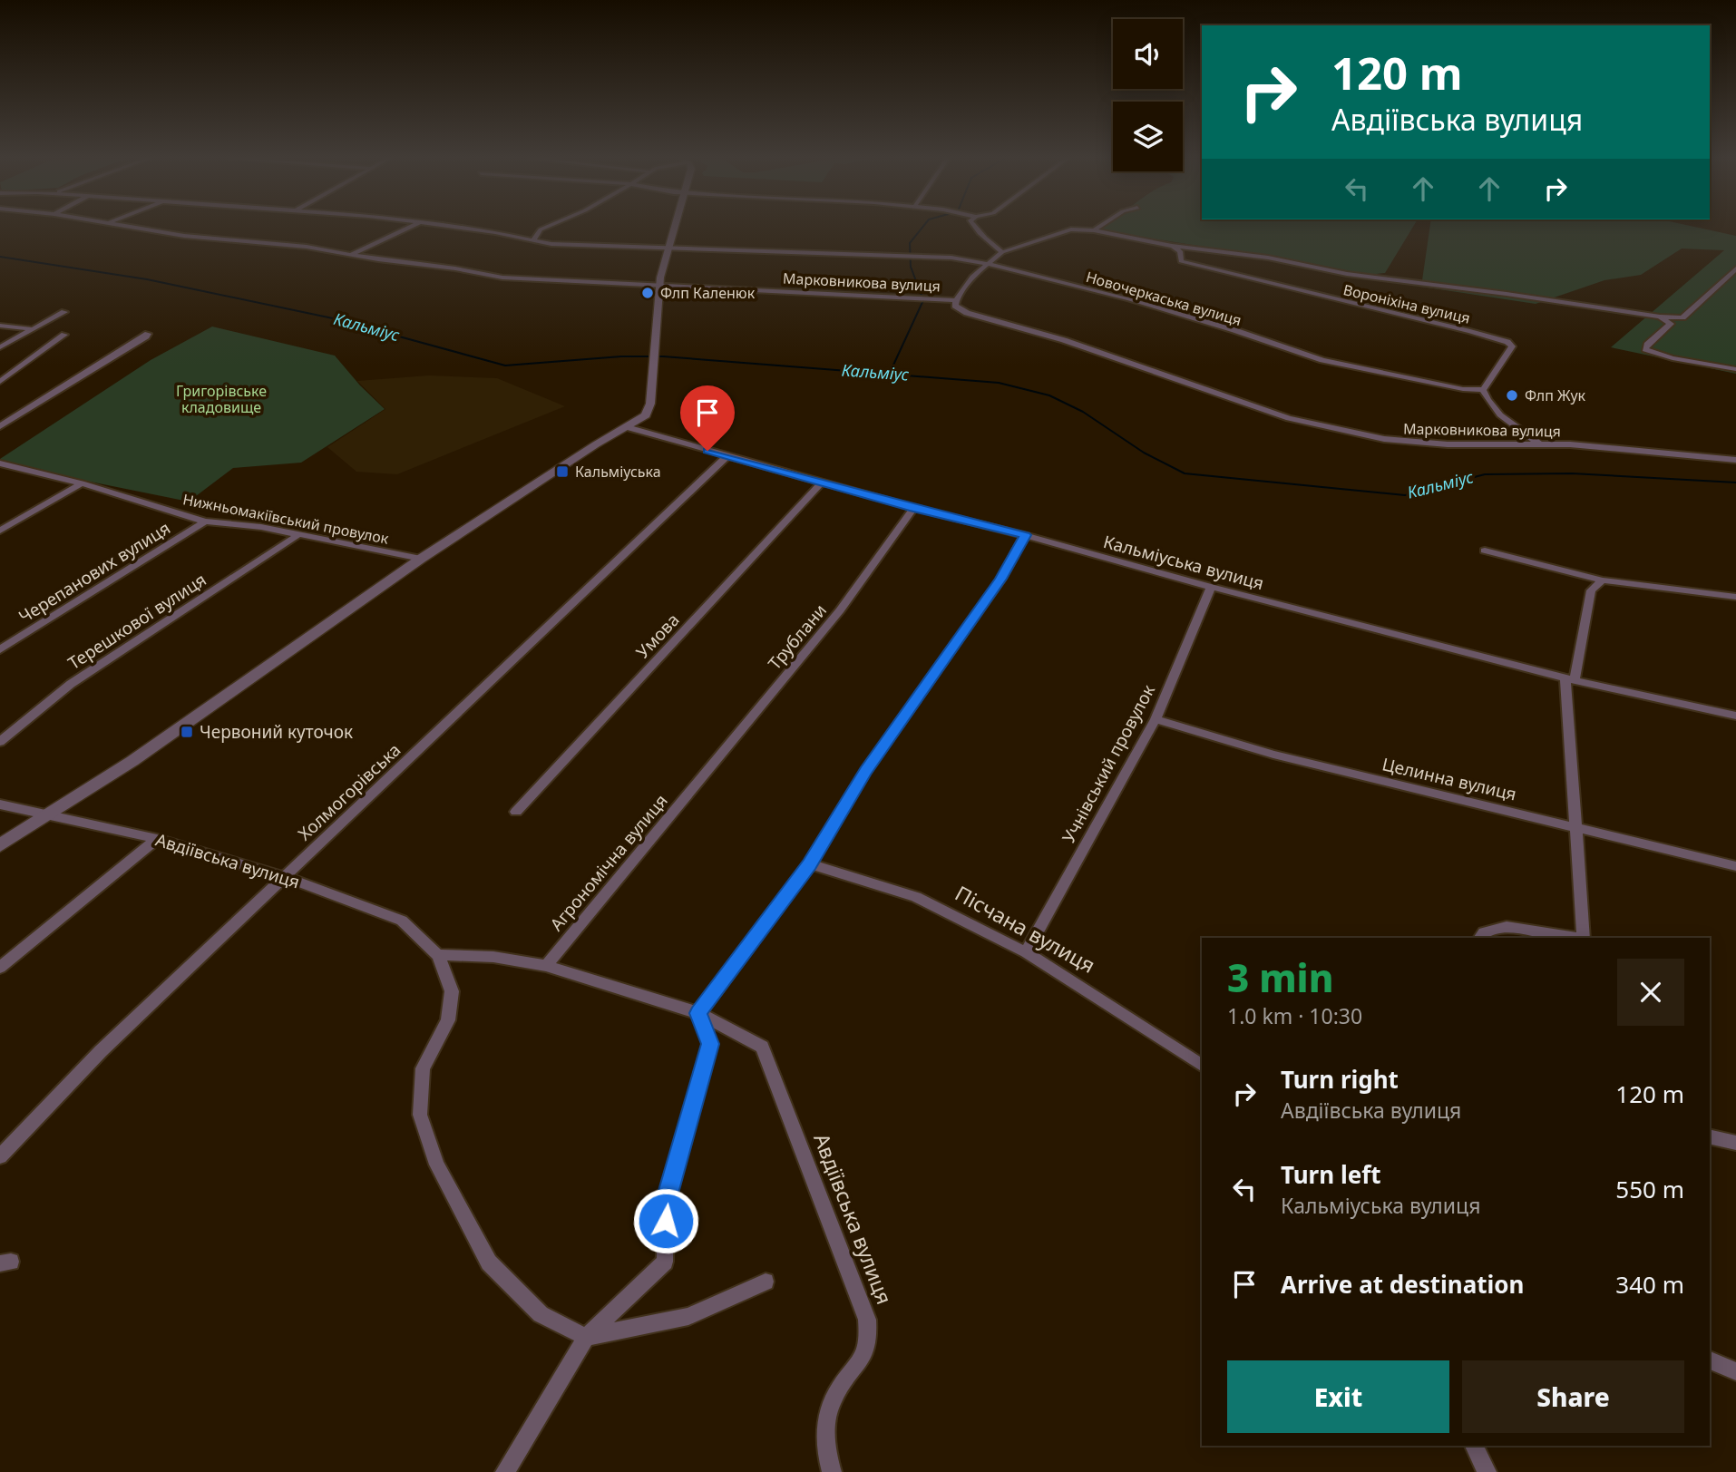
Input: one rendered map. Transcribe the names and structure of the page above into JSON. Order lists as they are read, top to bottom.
{
  "streets": {
    "street": [
      "Марковникова вулиця",
      "Новочеркаська вулиця",
      "Вороніхіна вулиця",
      "Нижньомакіївський провулок",
      "Кальміуська вулиця",
      "Черепанових вулиця",
      "Терешкової вулиця",
      "Умова",
      "Трублани",
      "Учнівський провулок",
      "Целинна вулиця",
      "Холмогорівська",
      "Авдіївська вулиця",
      "Агрономiчна вулиця",
      "Пiсчана вулиця"
    ]
  },
  "crossings": [
    ["Новочеркаська вулиця", "Вороніхіна вулиця"],
    ["Нижньомакіївський провулок", "Черепанових вулиця"],
    ["Нижньомакіївський провулок", "Терешкової вулиця"],
    ["Кальміуська вулиця", "Умова"],
    ["Кальміуська вулиця", "Трублани"],
    ["Кальміуська вулиця", "Учнівський провулок"],
    ["Кальміуська вулиця", "Холмогорівська"],
    ["Трублани", "Агрономiчна вулиця"],
    ["Учнівський провулок", "Целинна вулиця"],
    ["Учнівський провулок", "Пiсчана вулиця"],
    ["Холмогорівська", "Авдіївська вулиця"],
    ["Авдіївська вулиця", "Агрономiчна вулиця"]
  ],
  "water": ["Кальміус"],
  "parks": ["Григорівське кладовище"],
  "places": {
    "other": ["Флп Каленюк", "Флп Жук"],
    "transit": ["Кальміуська", "Червоний куточок"]
  },
  "page": {
    "turn": ["120 m", "Авдіївська вулиця"],
    "heading": ["3 min", "1.0 km · 10:30"],
    "list": [
      {
        "name": "Turn right",
        "note": "Авдіївська вулиця",
        "value": "120 m"
      },
      {
        "name": "Turn left",
        "note": "Кальміуська вулиця",
        "value": "550 m"
      },
      {
        "name": "Arrive at destination",
        "value": "340 m"
      }
    ],
    "buttons": ["Exit", "Share"]
  }
}
